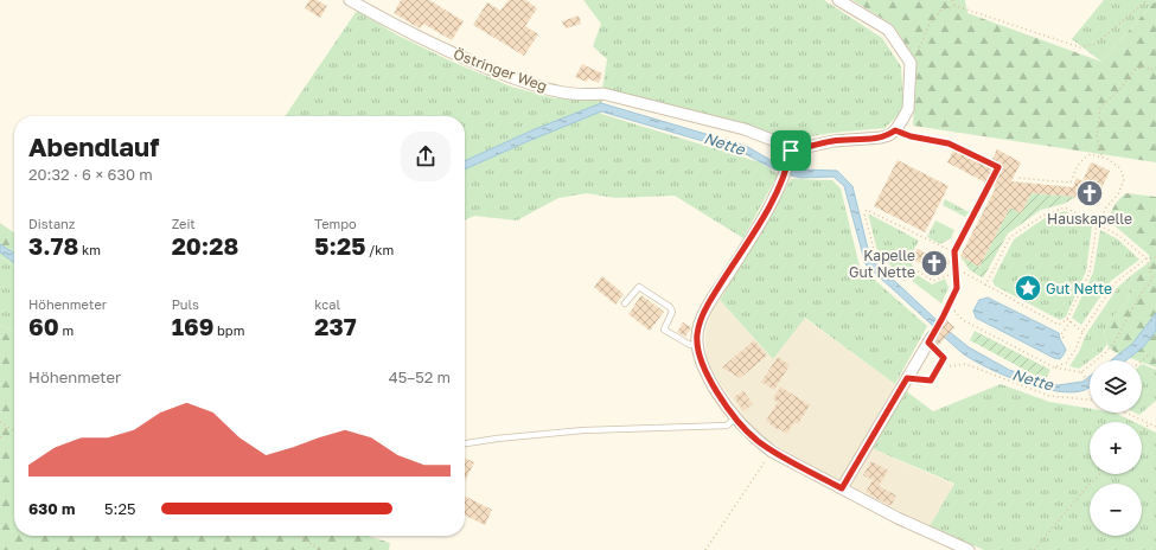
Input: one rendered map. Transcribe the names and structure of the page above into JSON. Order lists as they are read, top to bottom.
{
  "streets": {
    "street": ["Östringer Weg"]
  },
  "water": ["Nette"],
  "places": {
    "church": ["Hauskapelle", "Kapelle Gut Nette"],
    "place": ["Gut Nette"]
  },
  "page": {
    "heading": ["Abendlauf", "20:32 · 6 × 630 m"],
    "stats": [
      ["Distanz", "3.78 km"],
      ["Zeit", "20:28"],
      ["Tempo", "5:25 /km"],
      ["Höhenmeter", "60 m"],
      ["Puls", "169 bpm"],
      ["kcal", "237"]
    ],
    "chart": ["Höhenmeter", "45–52 m"],
    "map_buttons": ["+", "−"],
    "list": [
      {
        "name": "630 m",
        "note": "5:25"
      }
    ]
  }
}
